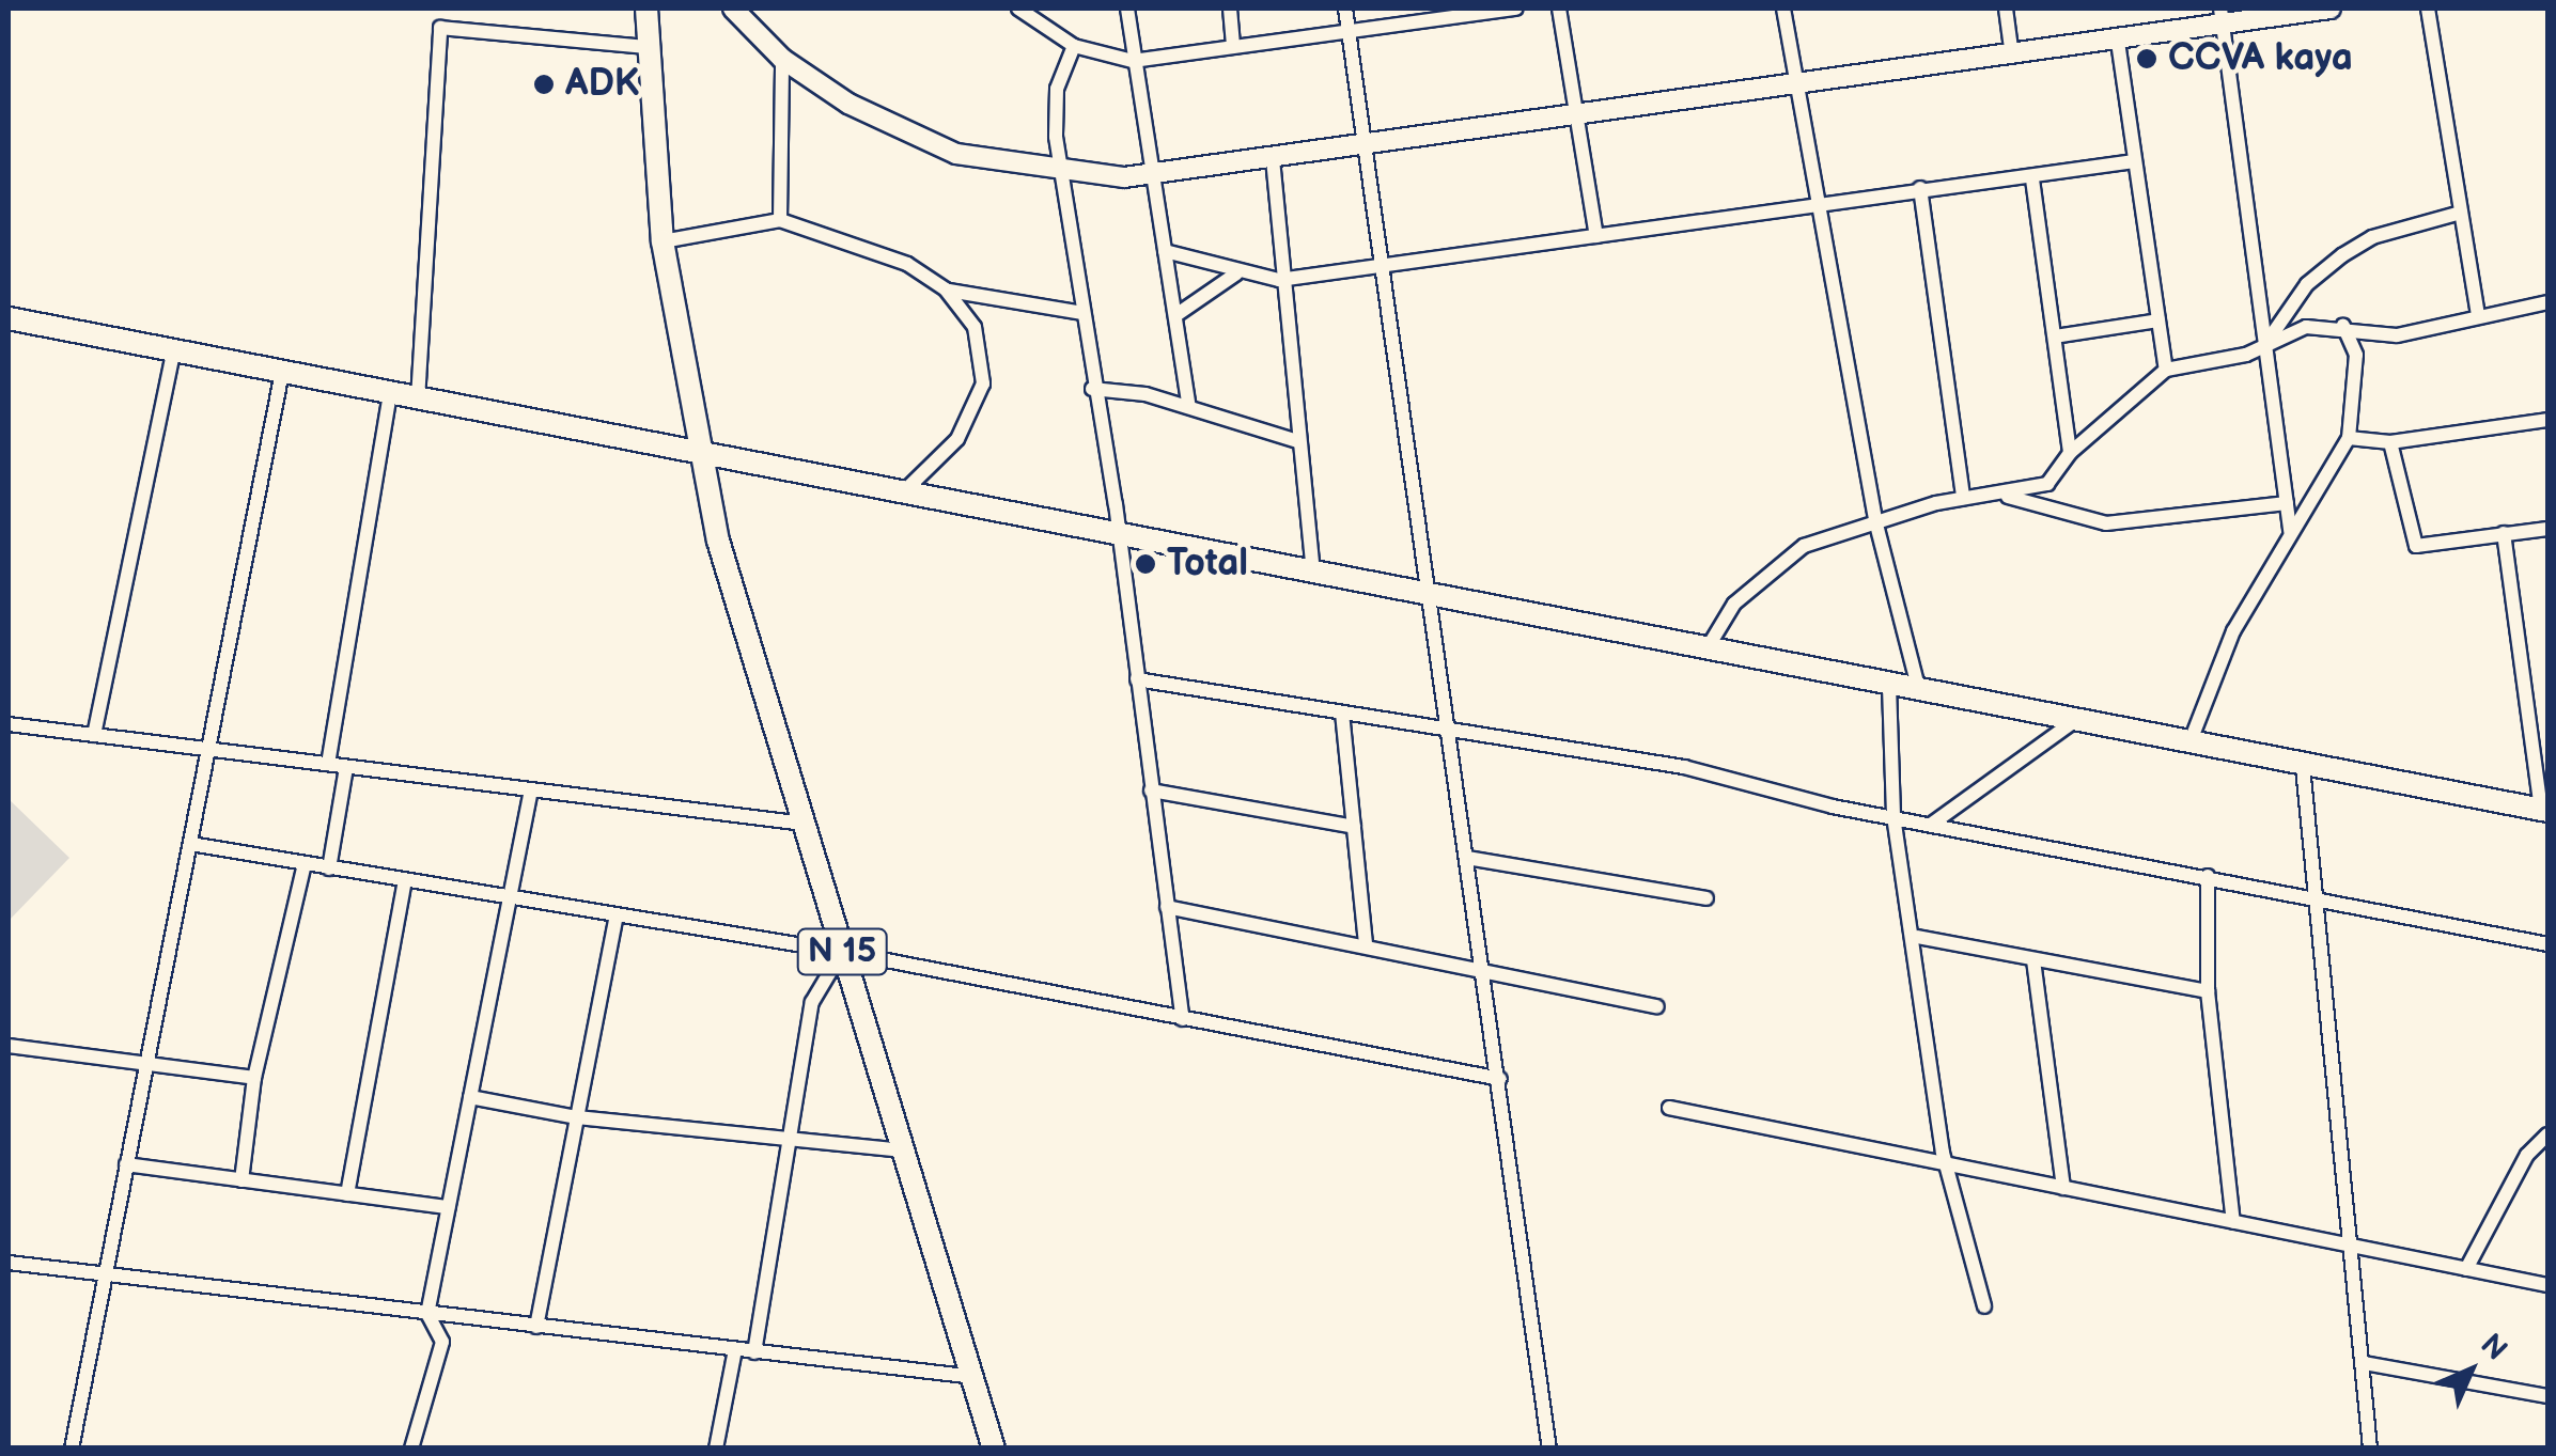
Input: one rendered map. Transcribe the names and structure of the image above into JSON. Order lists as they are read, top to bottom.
{
  "streets": {
    "main road": ["N 15"]
  },
  "places": ["CCVA kaya", "ADK", "Total"],
  "north": "top right"
}
